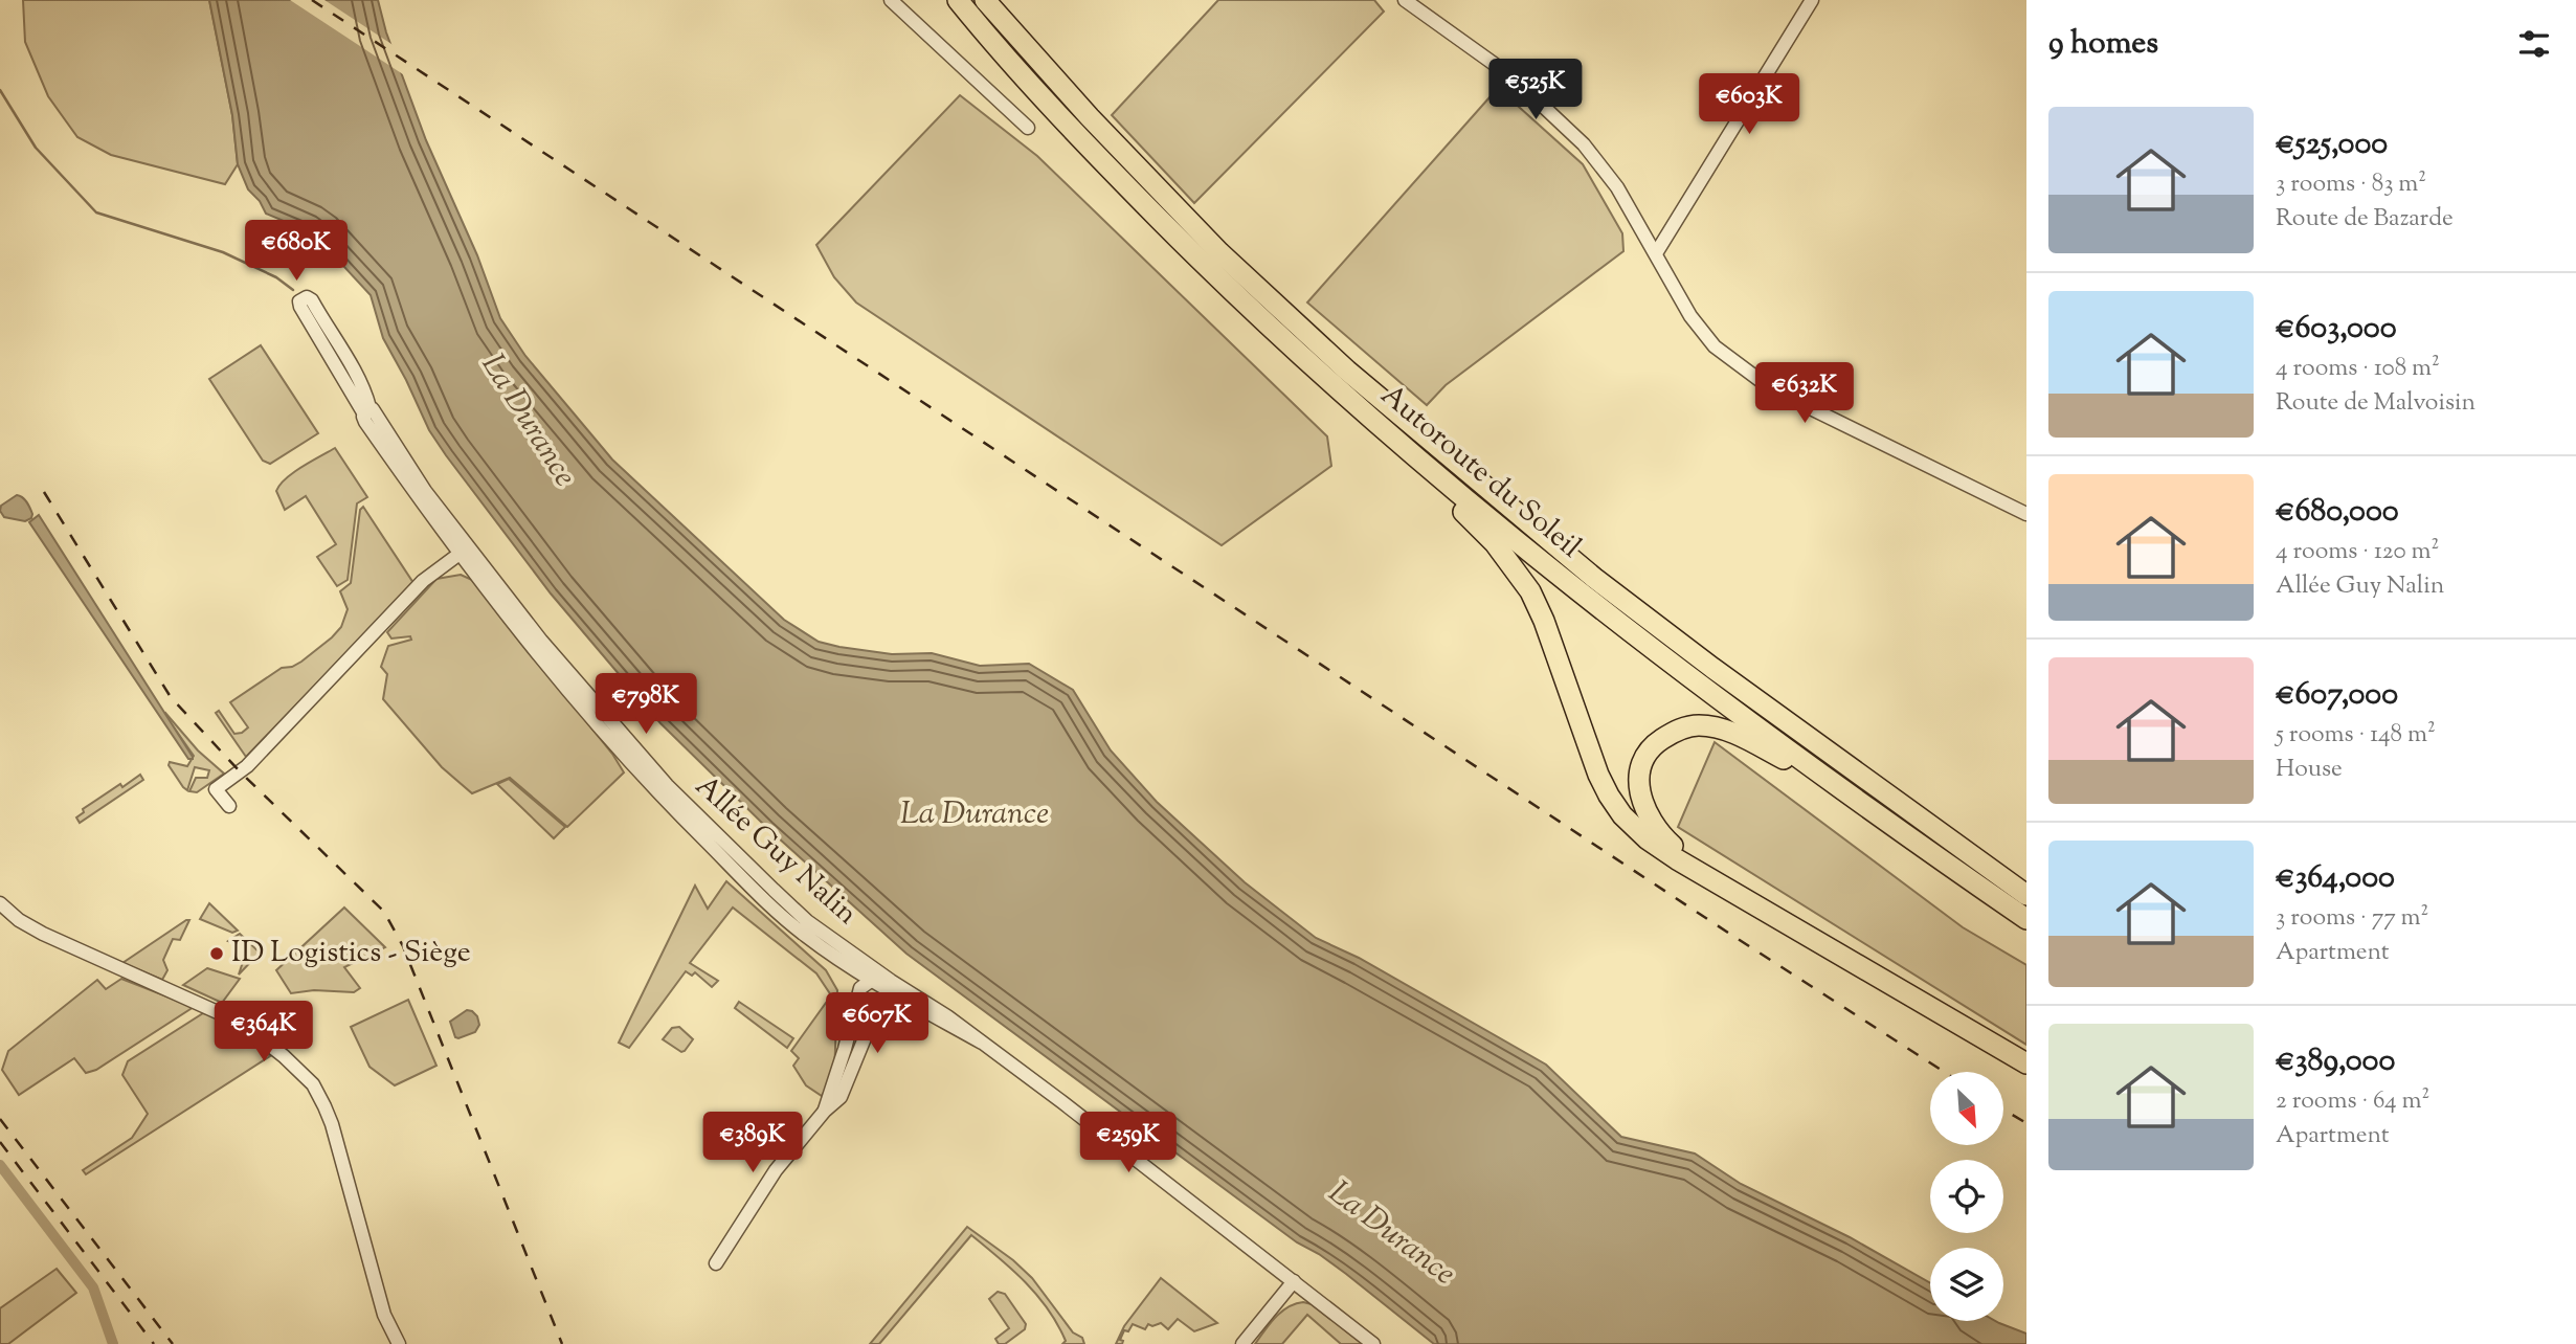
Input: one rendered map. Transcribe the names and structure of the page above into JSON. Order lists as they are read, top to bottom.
{
  "streets": {
    "highway": ["Autoroute du Soleil"],
    "street": ["Allée Guy Nalin"]
  },
  "water": ["La Durance"],
  "places": ["ID Logistics - Siège"],
  "north": "bottom right",
  "page": {
    "heading": "9 homes",
    "price": [
      "€525K",
      "€603K",
      "€680K",
      "€632K",
      "€798K",
      "€607K",
      "€364K",
      "€389K",
      "€259K"
    ],
    "list": [
      {
        "name": "€525,000",
        "note": "3 rooms · 83 m² · Route de Bazarde"
      },
      {
        "name": "€603,000",
        "note": "4 rooms · 108 m² · Route de Malvoisin"
      },
      {
        "name": "€680,000",
        "note": "4 rooms · 120 m² · Allée Guy Nalin"
      },
      {
        "name": "€607,000",
        "note": "5 rooms · 148 m² · House"
      },
      {
        "name": "€364,000",
        "note": "3 rooms · 77 m² · Apartment"
      },
      {
        "name": "€389,000",
        "note": "2 rooms · 64 m² · Apartment"
      }
    ]
  }
}
